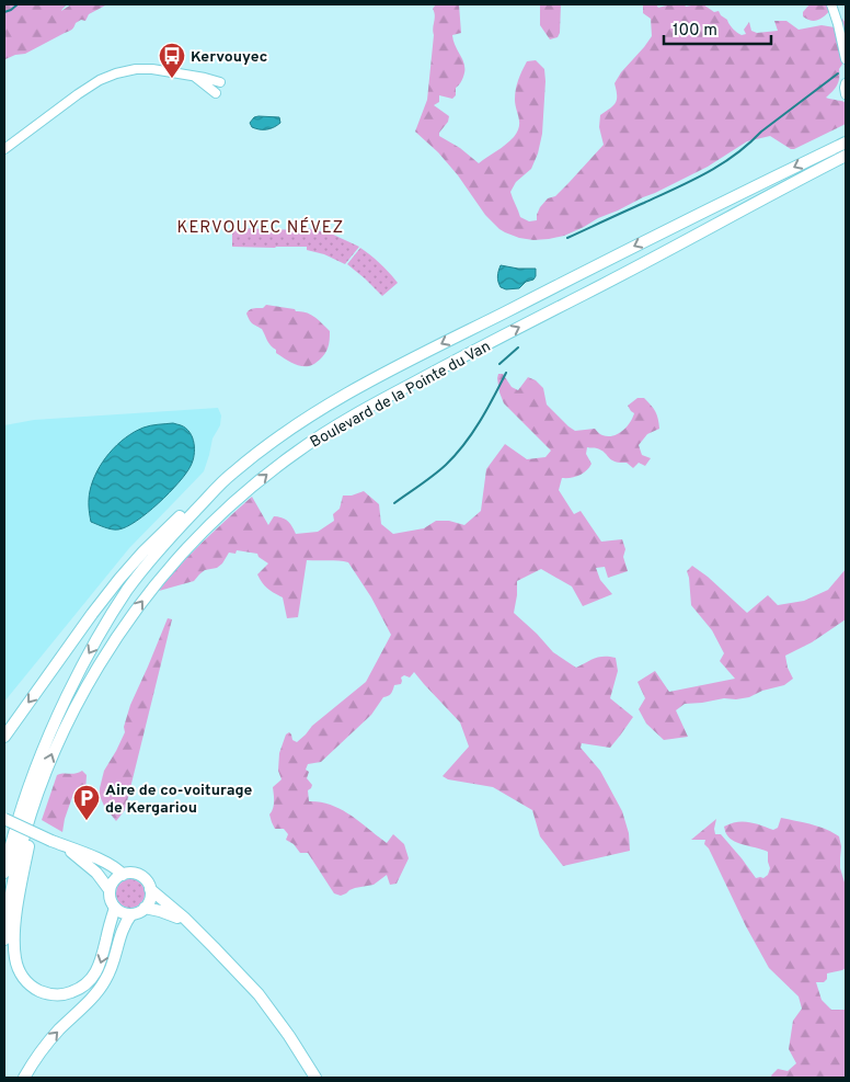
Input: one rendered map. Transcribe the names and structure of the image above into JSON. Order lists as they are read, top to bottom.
{
  "streets": {
    "main road": ["Boulevard de la Pointe du Van"]
  },
  "districts": ["KERVOUYEC NÉVEZ"],
  "places": {
    "bus stop": ["Kervouyec"],
    "parking": ["Aire de co-voiturage de Kergariou"]
  },
  "scale_bar": "100 m"
}
